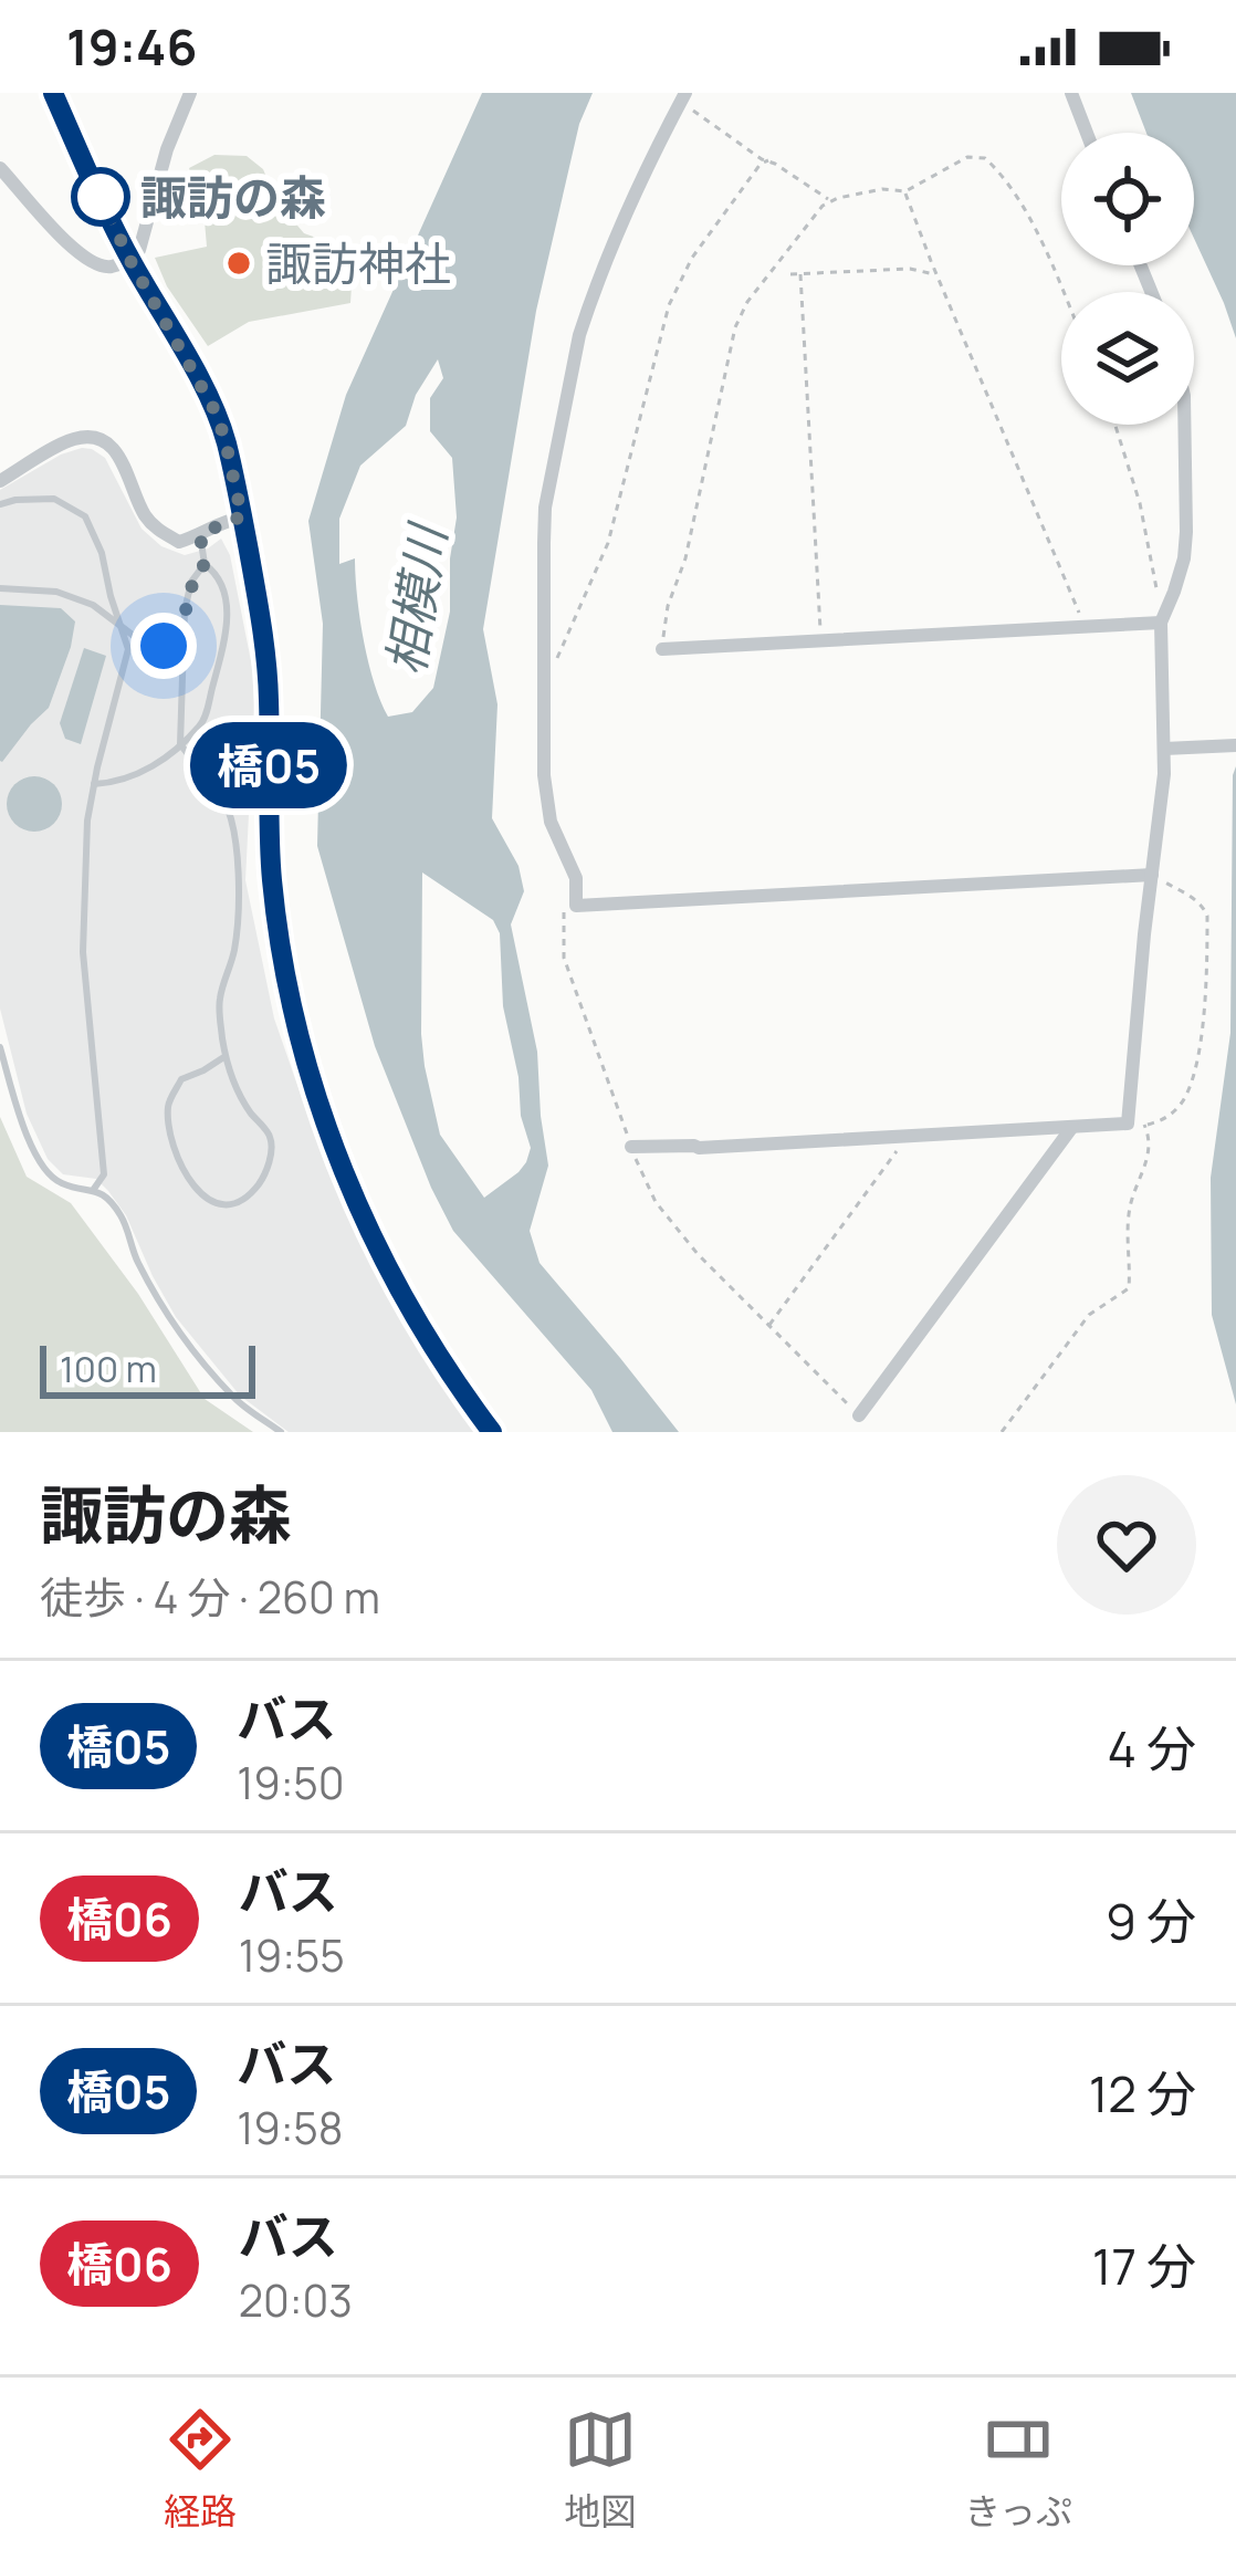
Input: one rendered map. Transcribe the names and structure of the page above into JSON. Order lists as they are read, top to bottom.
{
  "water": ["相模川"],
  "places": ["諏訪の森", "諏訪神社"],
  "lines": ["bus line 橋05"],
  "scale_bar": "100 m",
  "page": {
    "status": "19:46",
    "on_map": "橋05",
    "scale": "100 m",
    "heading": ["諏訪の森", "徒歩 · 4 分 · 260 m"],
    "list": [
      {
        "mark": "橋05",
        "name": "バス",
        "note": "19:50",
        "value": "4 分"
      },
      {
        "mark": "橋06",
        "name": "バス",
        "note": "19:55",
        "value": "9 分"
      },
      {
        "mark": "橋05",
        "name": "バス",
        "note": "19:58",
        "value": "12 分"
      },
      {
        "mark": "橋06",
        "name": "バス",
        "note": "20:03",
        "value": "17 分"
      }
    ],
    "tabs": ["経路", "地図", "きっぷ"]
  }
}
